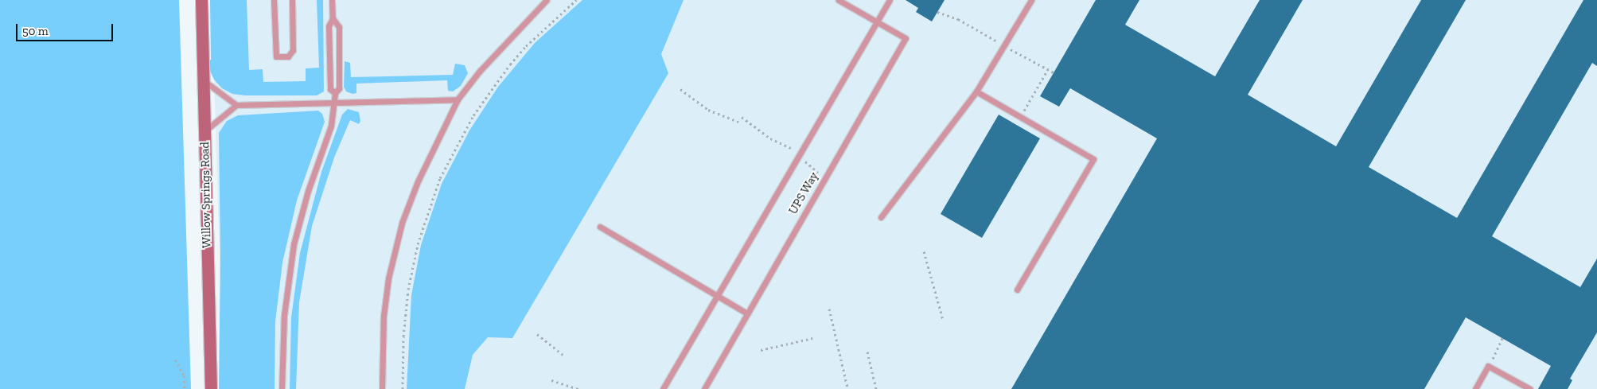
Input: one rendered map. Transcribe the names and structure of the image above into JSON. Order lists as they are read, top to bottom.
{
  "streets": {
    "main road": ["Willow Springs Road"],
    "lane": ["UPS Way"]
  },
  "scale_bar": "50 m"
}
